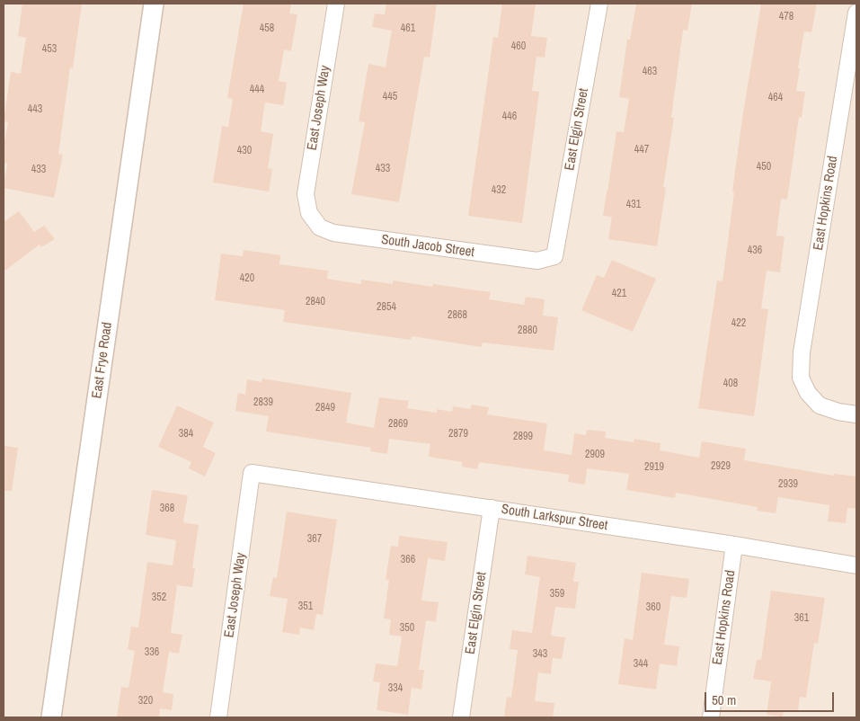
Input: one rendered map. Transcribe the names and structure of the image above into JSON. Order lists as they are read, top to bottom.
{
  "streets": {
    "street": [
      "East Joseph Way",
      "East Elgin Street",
      "East Hopkins Road",
      "South Jacob Street",
      "East Frye Road",
      "South Larkspur Street"
    ]
  },
  "crossings": [
    ["East Joseph Way", "South Jacob Street"],
    ["East Joseph Way", "South Larkspur Street"],
    ["East Elgin Street", "South Jacob Street"],
    ["East Elgin Street", "South Larkspur Street"],
    ["East Hopkins Road", "South Larkspur Street"]
  ],
  "house_numbers": [
    "478",
    "458",
    "461",
    "460",
    "453",
    "463",
    "444",
    "445",
    "464",
    "443",
    "446",
    "447",
    "430",
    "450",
    "433",
    "433",
    "432",
    "431",
    "436",
    "420",
    "421",
    "2840",
    "2854",
    "2868",
    "422",
    "2880",
    "408",
    "2839",
    "2849",
    "2869",
    "384",
    "2879",
    "2899",
    "2909",
    "2929",
    "2919",
    "2939",
    "368",
    "367",
    "366",
    "359",
    "352",
    "351",
    "360",
    "361",
    "350",
    "336",
    "343",
    "344",
    "334",
    "320"
  ],
  "scale_bar": "50 m"
}
